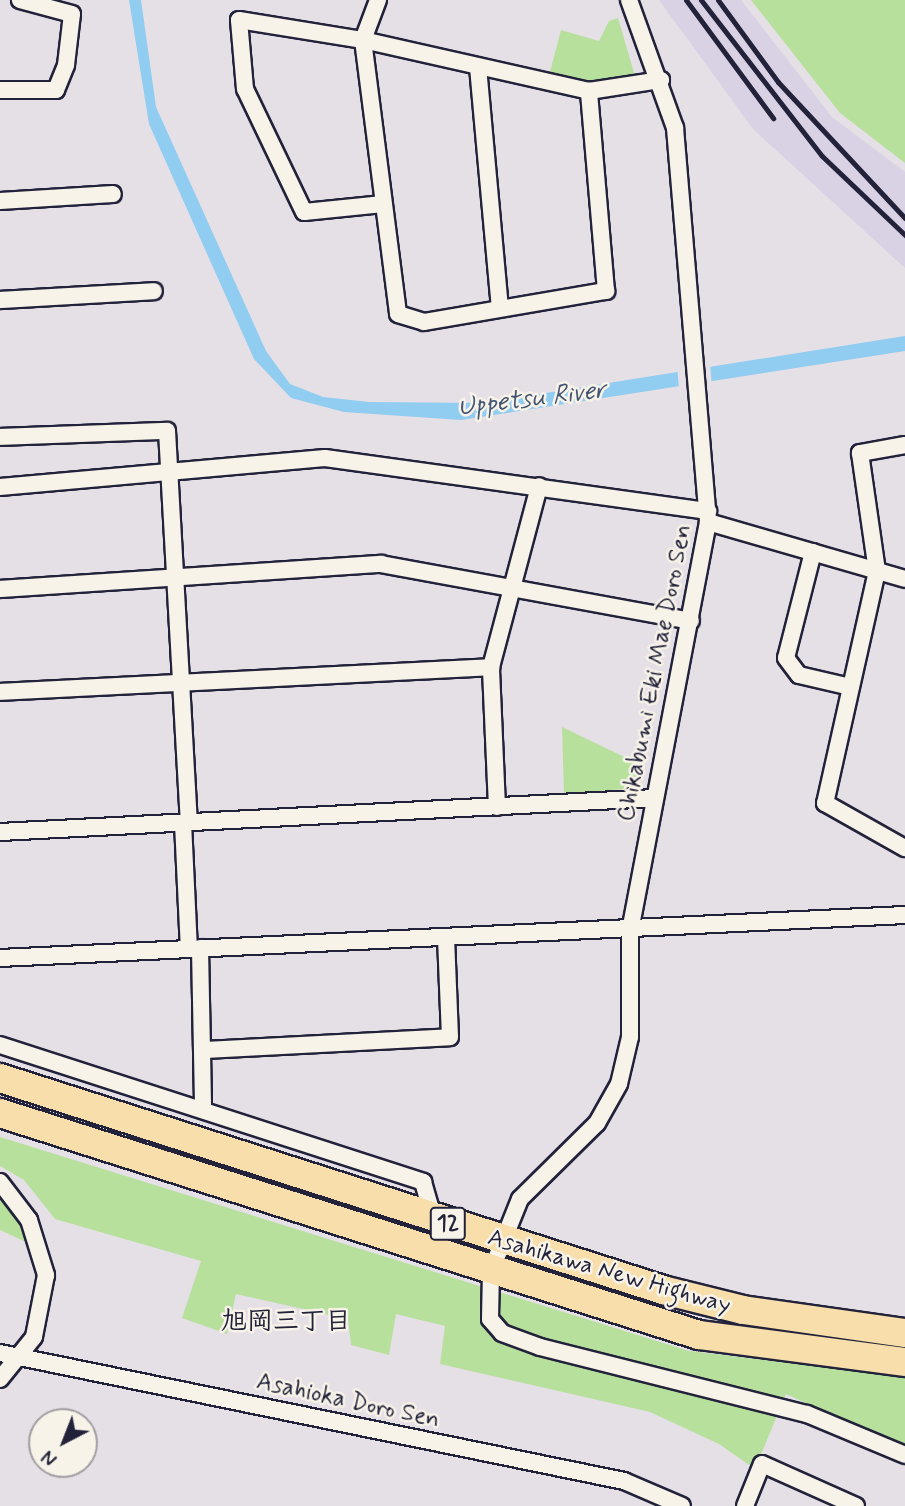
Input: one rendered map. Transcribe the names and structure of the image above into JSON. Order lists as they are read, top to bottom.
{
  "streets": {
    "highway": ["12", "Asahikawa New Highway"],
    "street": ["Chikabumi Eki Mae Doro Sen", "Asahioka Doro Sen"]
  },
  "crossings": [
    ["Chikabumi Eki Mae Doro Sen", "Asahikawa New Highway"]
  ],
  "districts": ["旭岡三丁目"],
  "water": ["Uppetsu River"],
  "north": "bottom left"
}
